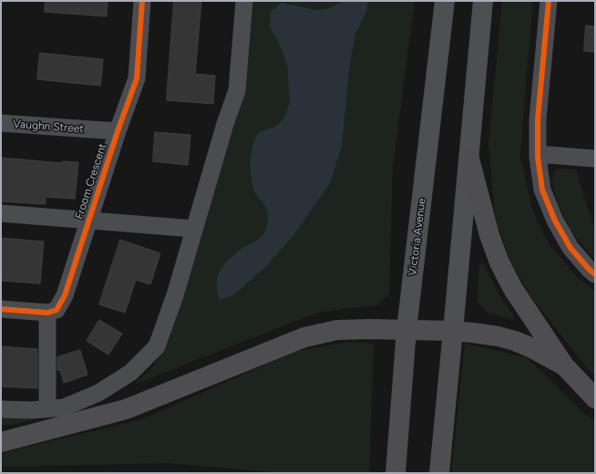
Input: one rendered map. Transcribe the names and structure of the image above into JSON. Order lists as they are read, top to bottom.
{
  "streets": {
    "highway": ["Victoria Avenue"],
    "street": ["Vaughn Street", "Froom Crescent"]
  },
  "crossings": [
    ["Vaughn Street", "Froom Crescent"]
  ]
}
